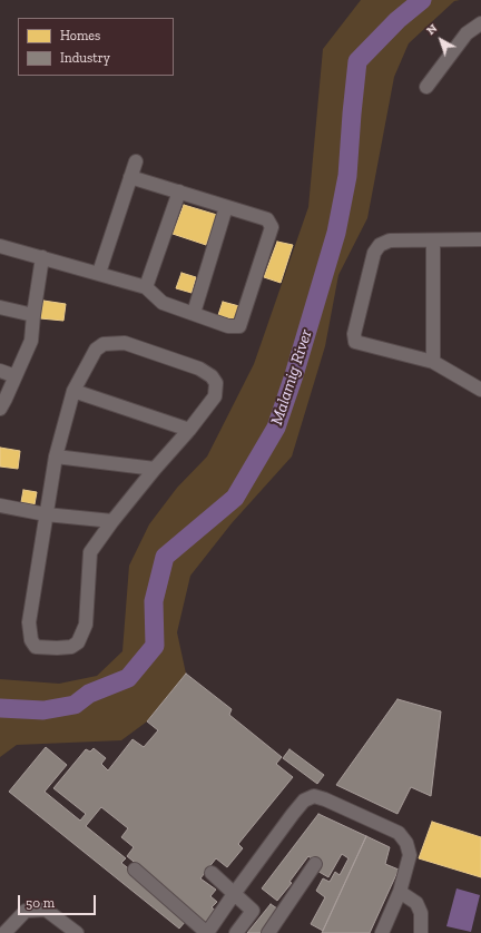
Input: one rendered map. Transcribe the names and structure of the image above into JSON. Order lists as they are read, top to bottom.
{
  "water": ["Malamig River"],
  "legend": ["Homes", "Industry"],
  "scale_bar": "50 m",
  "north": "top left"
}
